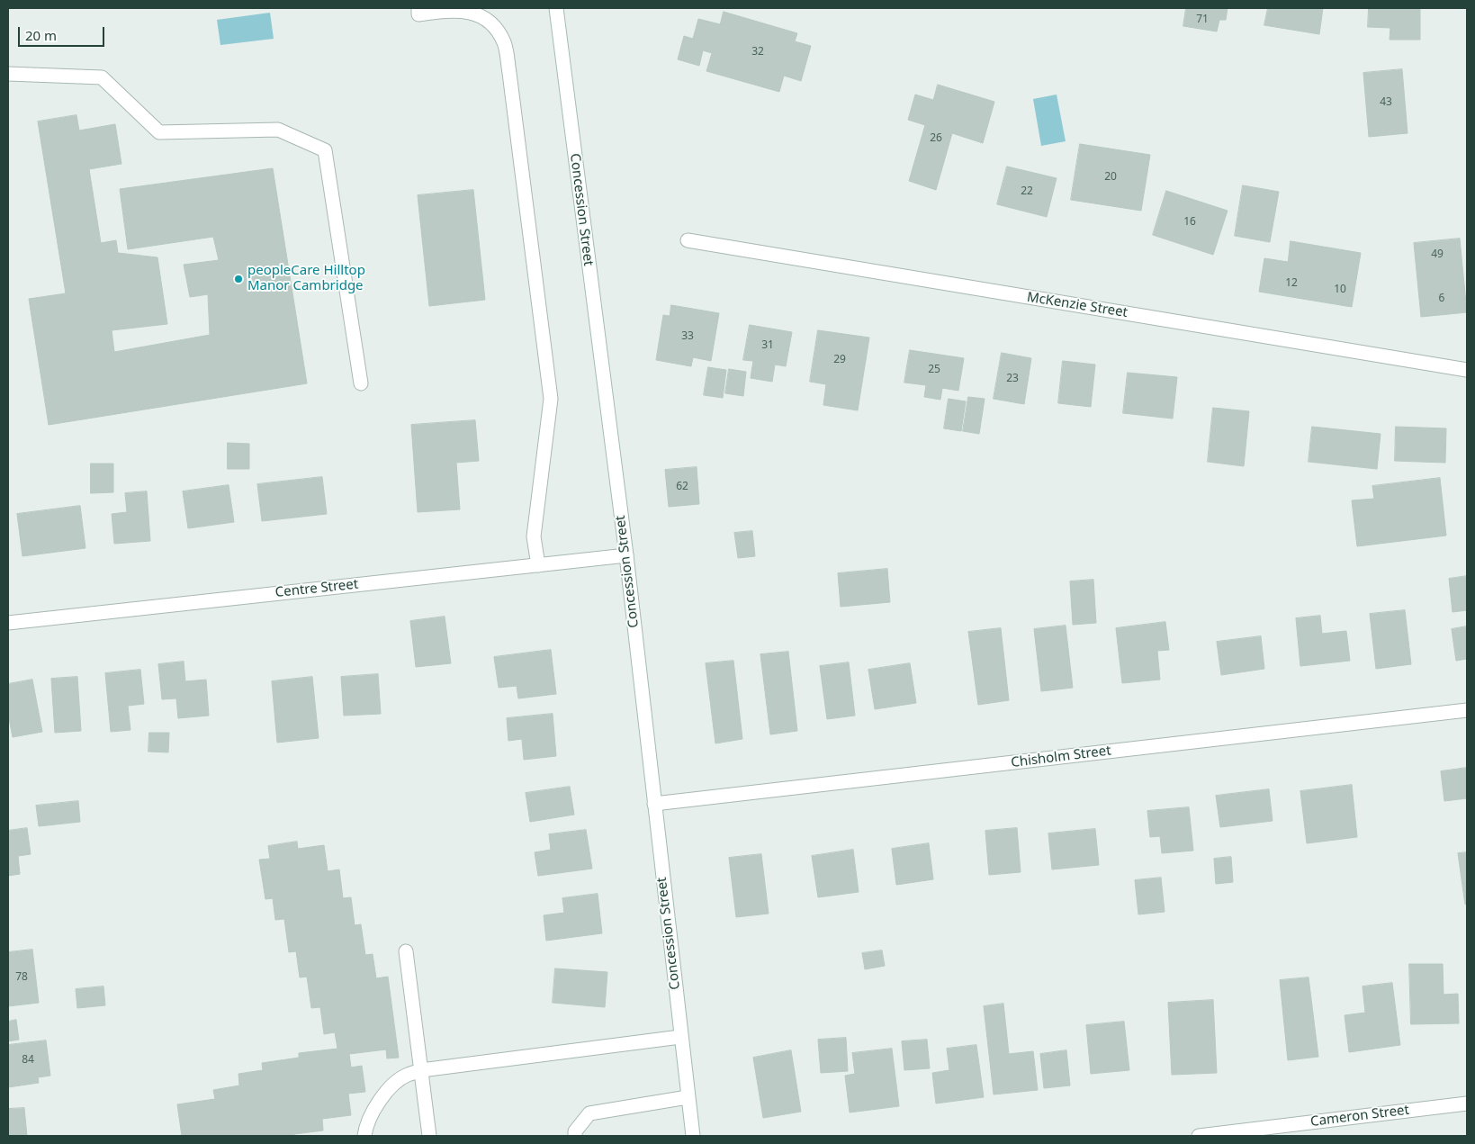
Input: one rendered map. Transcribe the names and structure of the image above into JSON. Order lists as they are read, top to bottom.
{
  "streets": {
    "street": [
      "Concession Street",
      "McKenzie Street",
      "Centre Street",
      "Chisholm Street",
      "Cameron Street"
    ]
  },
  "crossings": [
    ["Concession Street", "Centre Street"],
    ["Concession Street", "Chisholm Street"]
  ],
  "places": ["peopleCare Hilltop Manor Cambridge"],
  "house_numbers": [
    "71",
    "32",
    "43",
    "26",
    "20",
    "22",
    "16",
    "49",
    "12",
    "10",
    "6",
    "33",
    "31",
    "29",
    "25",
    "23",
    "62",
    "78",
    "84"
  ],
  "scale_bar": "20 m"
}
